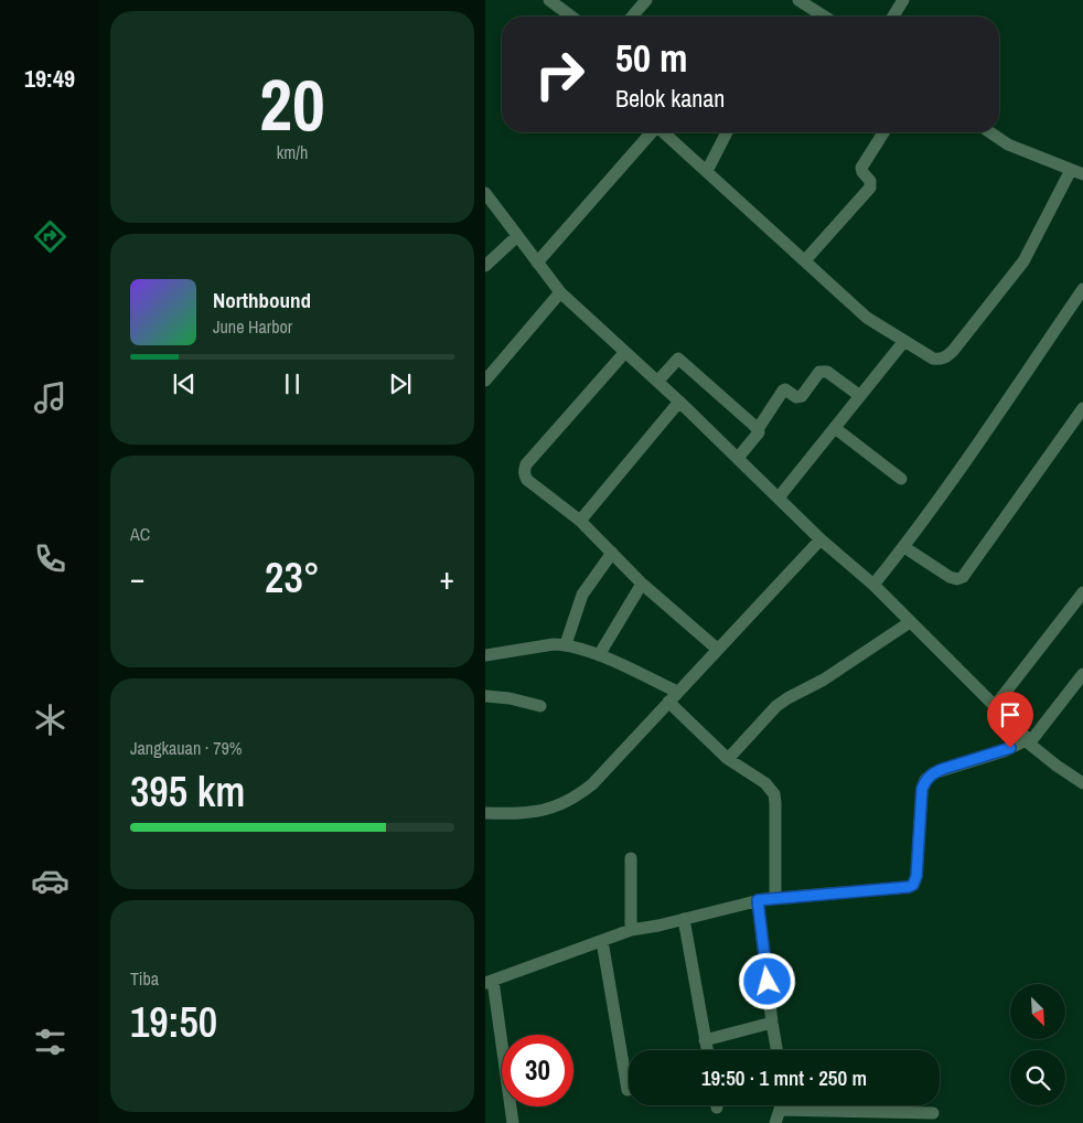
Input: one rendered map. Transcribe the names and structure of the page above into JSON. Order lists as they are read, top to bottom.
{
  "north": "bottom right",
  "page": {
    "tabs": "19:49",
    "tile": [
      ["20", "km/h"],
      "AC",
      ["Jangkauan · 79%", "395 km"],
      ["Tiba", "19:50"]
    ],
    "turn": ["50 m", "Belok kanan"],
    "song": ["Northbound", "June Harbor"],
    "heat": ["−", "23°", "+"],
    "limit": "30",
    "trip": "19:50 · 1 mnt · 250 m"
  }
}
